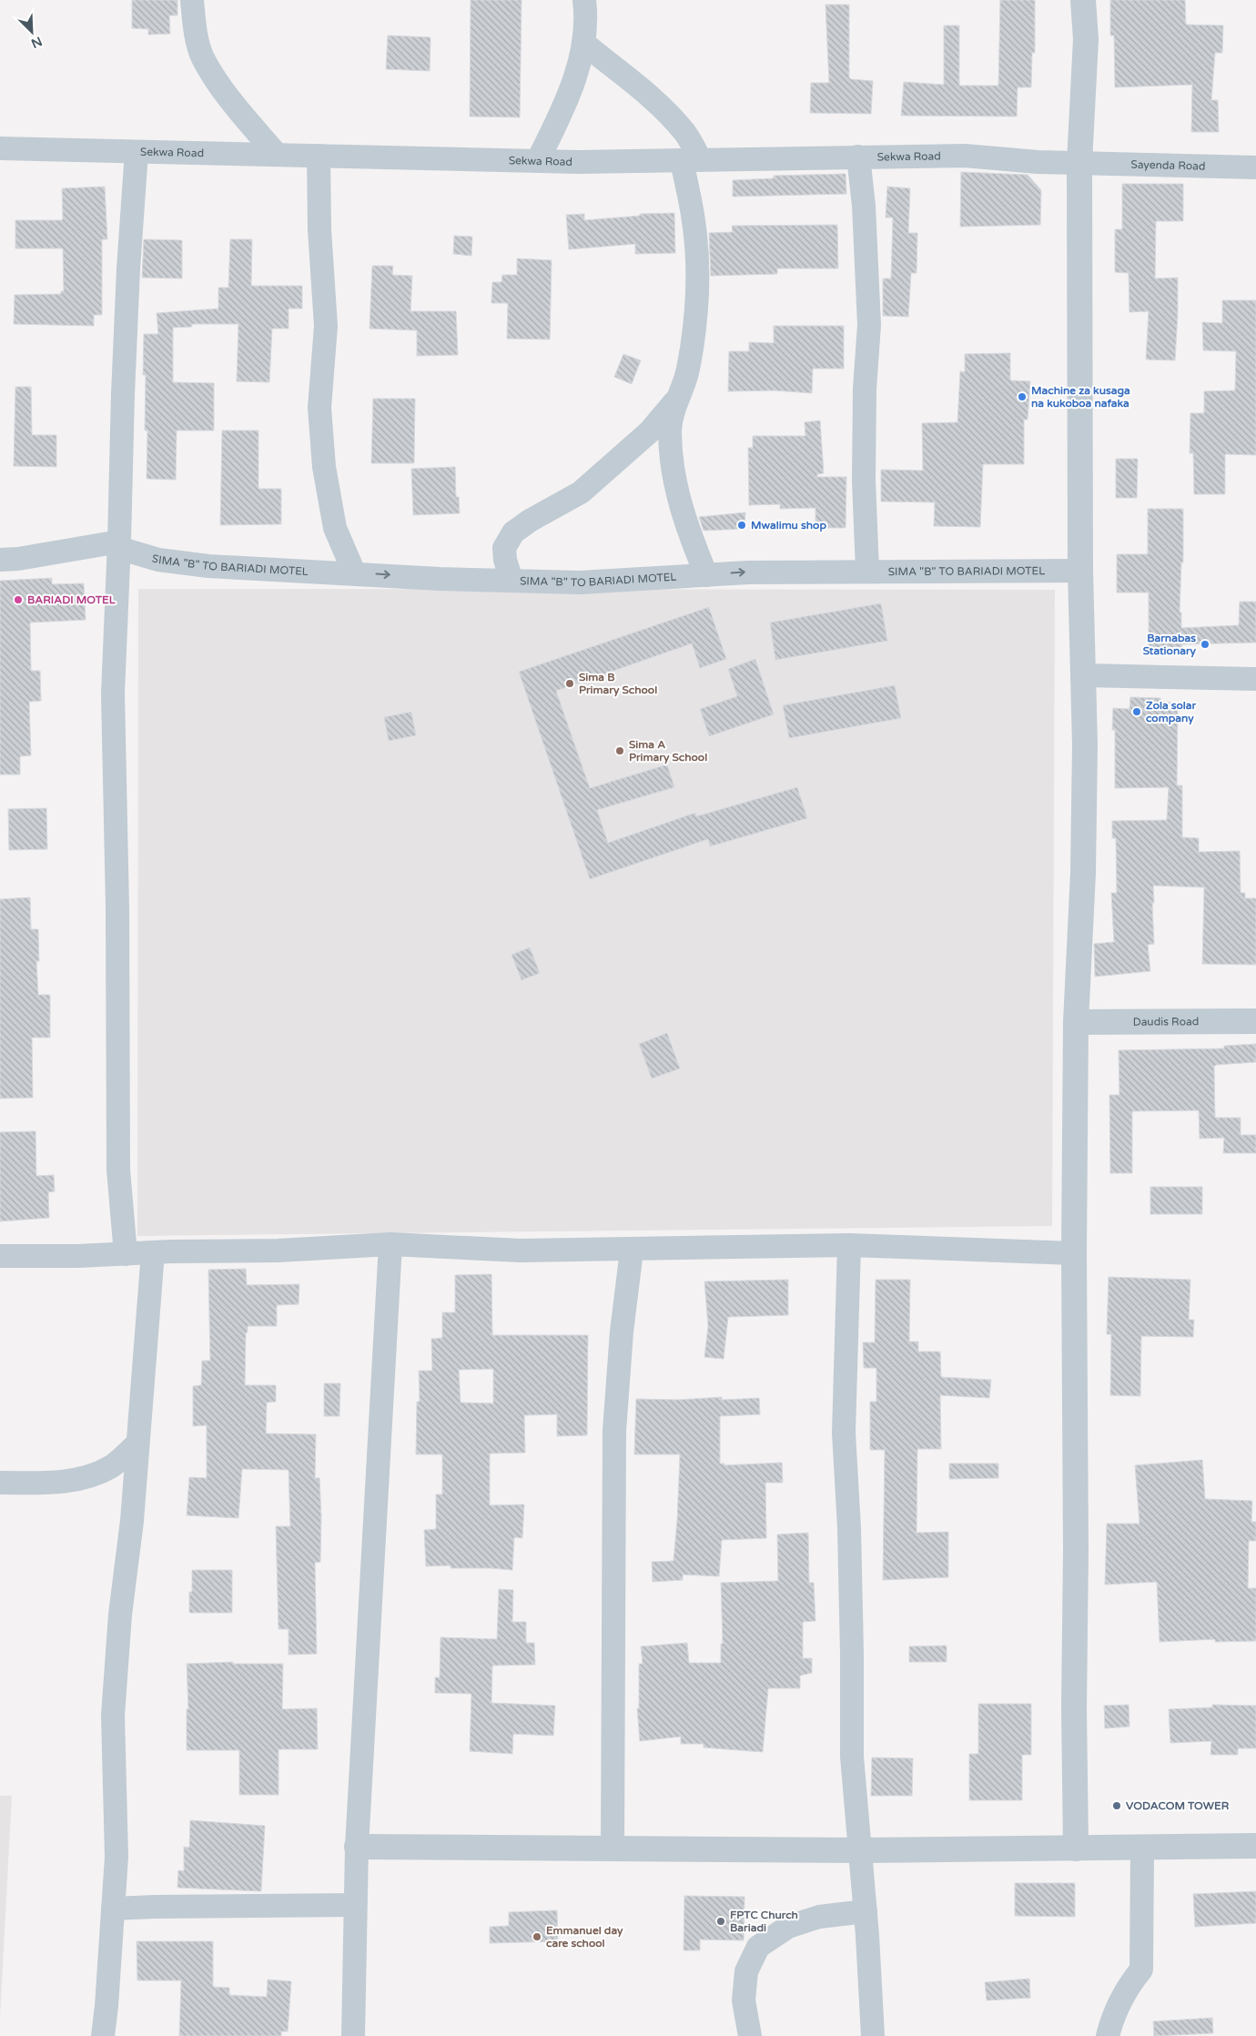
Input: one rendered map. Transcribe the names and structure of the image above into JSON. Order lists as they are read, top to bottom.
{
  "streets": {
    "street": [
      "Sekwa Road",
      "Sayenda Road",
      "SIMA \"B\" TO BARIADI MOTEL",
      "Daudis Road"
    ]
  },
  "crossings": [
    ["Sekwa Road", "Sayenda Road"]
  ],
  "places": [
    "Machine za kusaga na kukoboa nafaka",
    "Mwalimu shop",
    "BARIADI MOTEL",
    "Barnabas Stationary",
    "Sima B Primary School",
    "Zola solar company",
    "Sima A Primary School",
    "VODACOM TOWER",
    "FPTC Church Bariadi",
    "Emmanuel day care school"
  ],
  "north": "bottom right"
}
